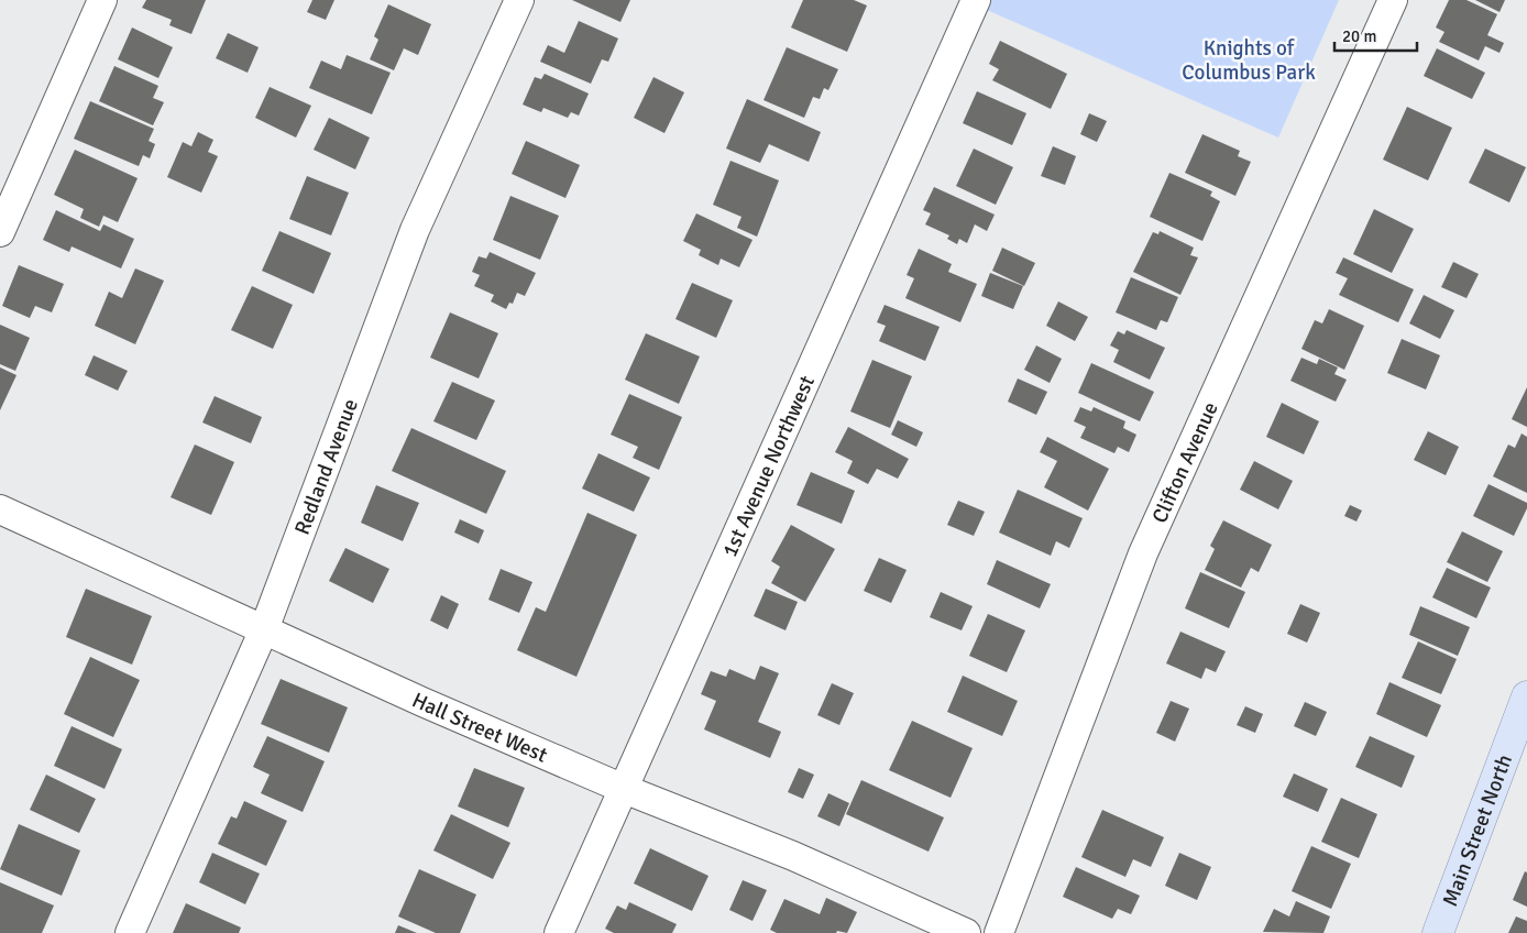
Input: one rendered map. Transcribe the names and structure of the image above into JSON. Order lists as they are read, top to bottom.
{
  "streets": {
    "main road": ["Main Street North"],
    "street": [
      "Clifton Avenue",
      "Redland Avenue",
      "1st Avenue Northwest",
      "Hall Street West"
    ]
  },
  "crossings": [
    ["Redland Avenue", "Hall Street West"],
    ["1st Avenue Northwest", "Hall Street West"]
  ],
  "parks": ["Knights of Columbus Park"],
  "scale_bar": "20 m"
}
